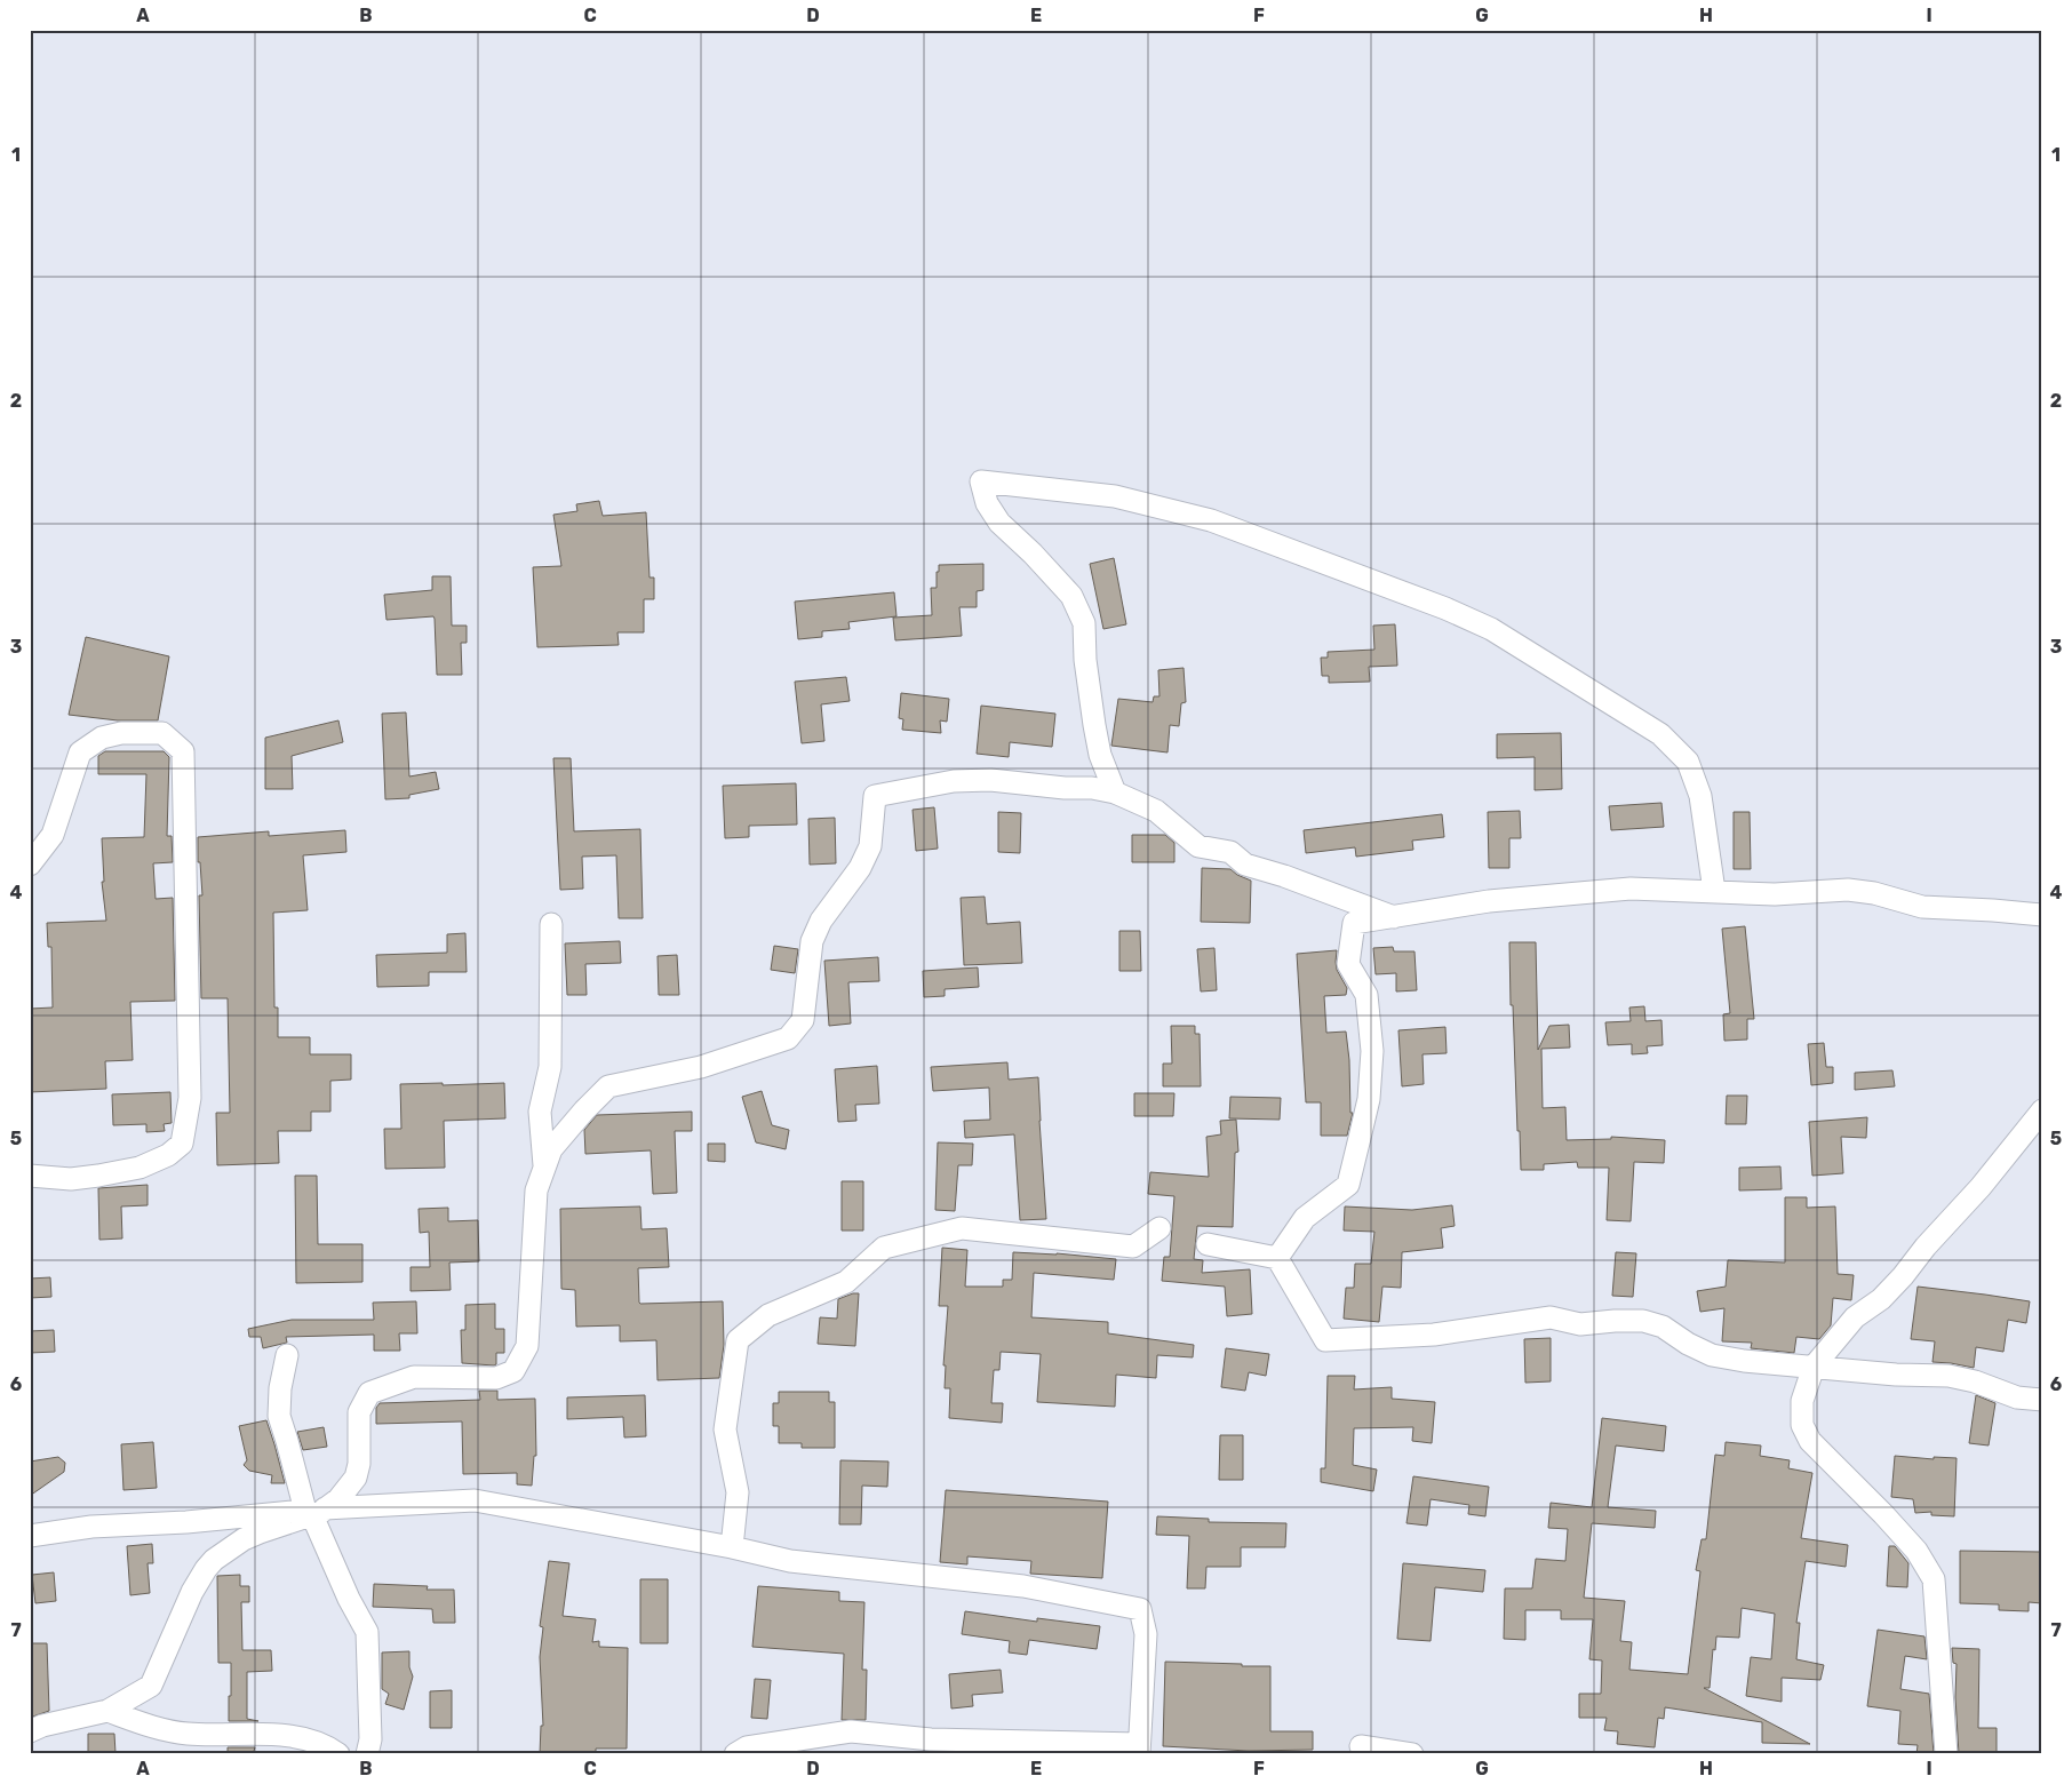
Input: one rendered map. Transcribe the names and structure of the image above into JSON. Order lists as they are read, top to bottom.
{
  "grid": {
    "columns": [
      "A",
      "B",
      "C",
      "D",
      "E",
      "F",
      "G",
      "H",
      "I"
    ],
    "rows": [
      "1",
      "2",
      "3",
      "4",
      "5",
      "6",
      "7"
    ]
  }
}
